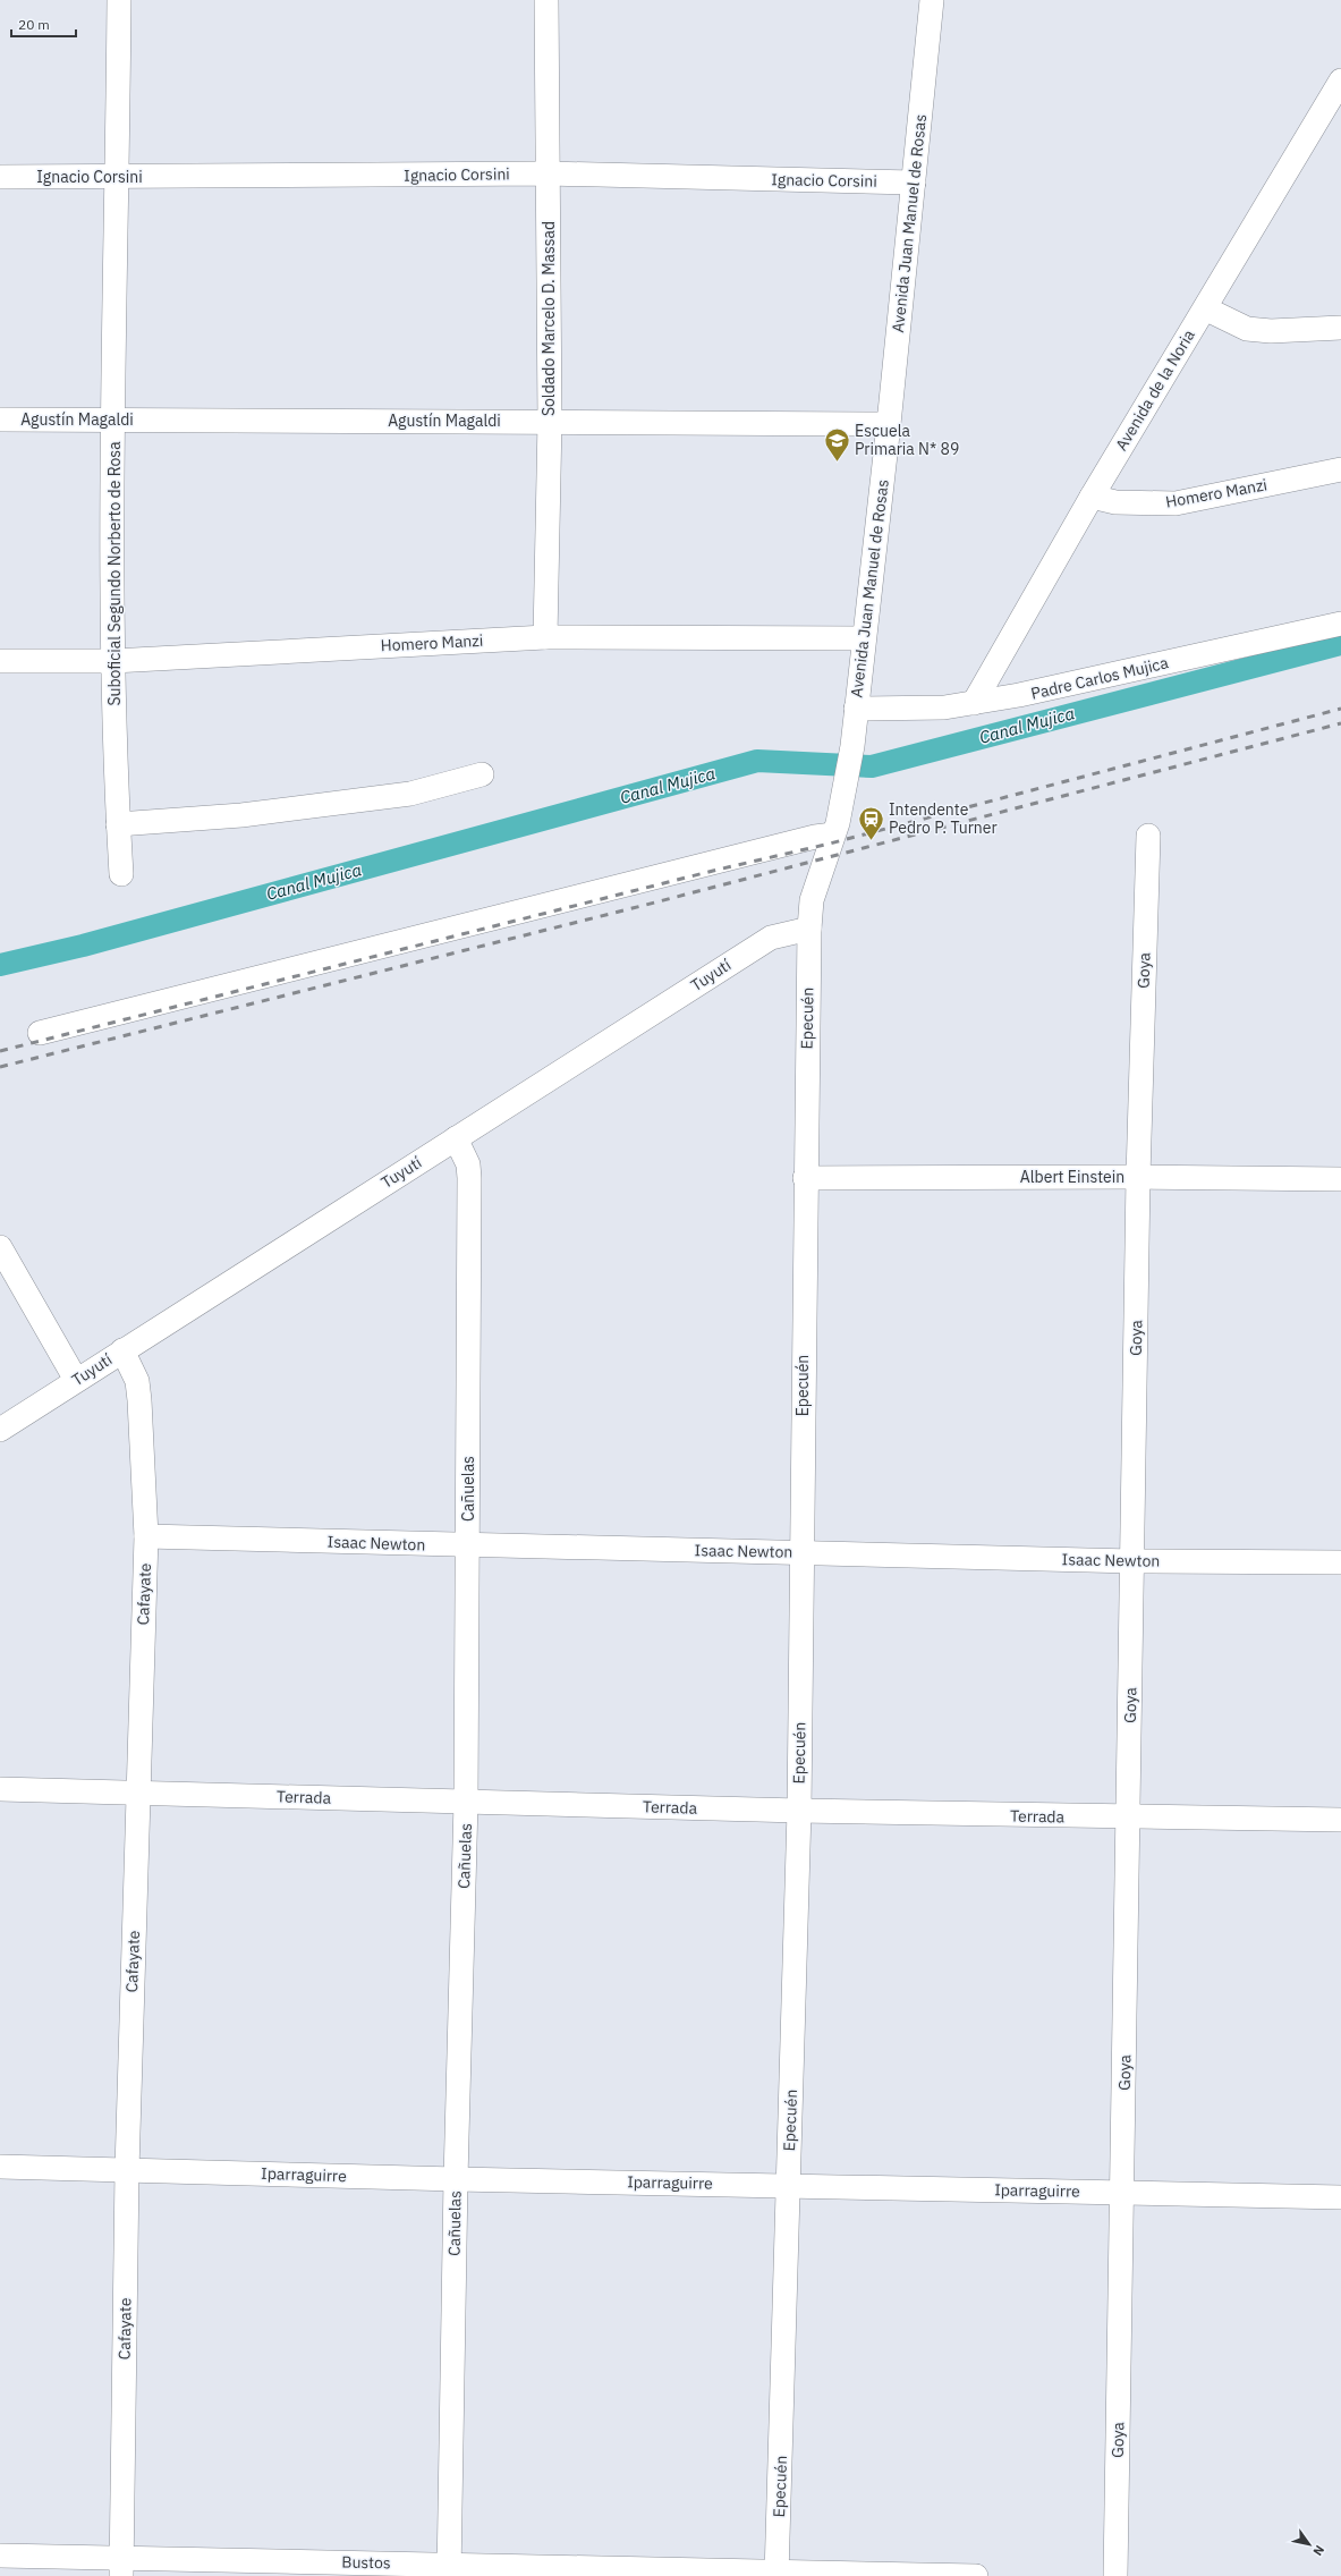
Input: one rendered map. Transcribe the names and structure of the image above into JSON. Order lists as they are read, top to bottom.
{
  "streets": {
    "street": [
      "Ignacio Corsini",
      "Avenida Juan Manuel de Rosas",
      "Soldado Marcelo D. Massad",
      "Avenida de la Noria",
      "Agustín Magaldi",
      "Homero Manzi",
      "Suboficial Segundo Norberto de Rosa",
      "Padre Carlos Mujica",
      "Goya",
      "Tuyutí",
      "Epecuén",
      "Albert Einstein",
      "Cañuelas",
      "Isaac Newton",
      "Cafayate",
      "Terrada",
      "Iparraguirre",
      "Bustos"
    ]
  },
  "crossings": [
    ["Ignacio Corsini", "Avenida Juan Manuel de Rosas"],
    ["Ignacio Corsini", "Soldado Marcelo D. Massad"],
    ["Ignacio Corsini", "Suboficial Segundo Norberto de Rosa"],
    ["Avenida Juan Manuel de Rosas", "Agustín Magaldi"],
    ["Avenida Juan Manuel de Rosas", "Homero Manzi"],
    ["Avenida Juan Manuel de Rosas", "Padre Carlos Mujica"],
    ["Avenida Juan Manuel de Rosas", "Tuyutí"],
    ["Avenida Juan Manuel de Rosas", "Epecuén"],
    ["Soldado Marcelo D. Massad", "Agustín Magaldi"],
    ["Soldado Marcelo D. Massad", "Homero Manzi"],
    ["Avenida de la Noria", "Homero Manzi"],
    ["Avenida de la Noria", "Padre Carlos Mujica"],
    ["Agustín Magaldi", "Suboficial Segundo Norberto de Rosa"],
    ["Homero Manzi", "Suboficial Segundo Norberto de Rosa"],
    ["Goya", "Albert Einstein"],
    ["Goya", "Isaac Newton"],
    ["Goya", "Terrada"],
    ["Goya", "Iparraguirre"],
    ["Tuyutí", "Epecuén"],
    ["Tuyutí", "Cañuelas"],
    ["Tuyutí", "Cafayate"],
    ["Epecuén", "Albert Einstein"],
    ["Epecuén", "Isaac Newton"],
    ["Epecuén", "Terrada"],
    ["Epecuén", "Iparraguirre"],
    ["Epecuén", "Bustos"],
    ["Cañuelas", "Isaac Newton"],
    ["Cañuelas", "Terrada"],
    ["Cañuelas", "Iparraguirre"],
    ["Cañuelas", "Bustos"],
    ["Isaac Newton", "Cafayate"],
    ["Cafayate", "Terrada"],
    ["Cafayate", "Iparraguirre"],
    ["Cafayate", "Bustos"]
  ],
  "water": ["Canal Mujica"],
  "places": {
    "school or university": ["Escuela Primaria N* 89"],
    "station": ["Intendente Pedro P. Turner"]
  },
  "scale_bar": "20 m",
  "north": "bottom right"
}
